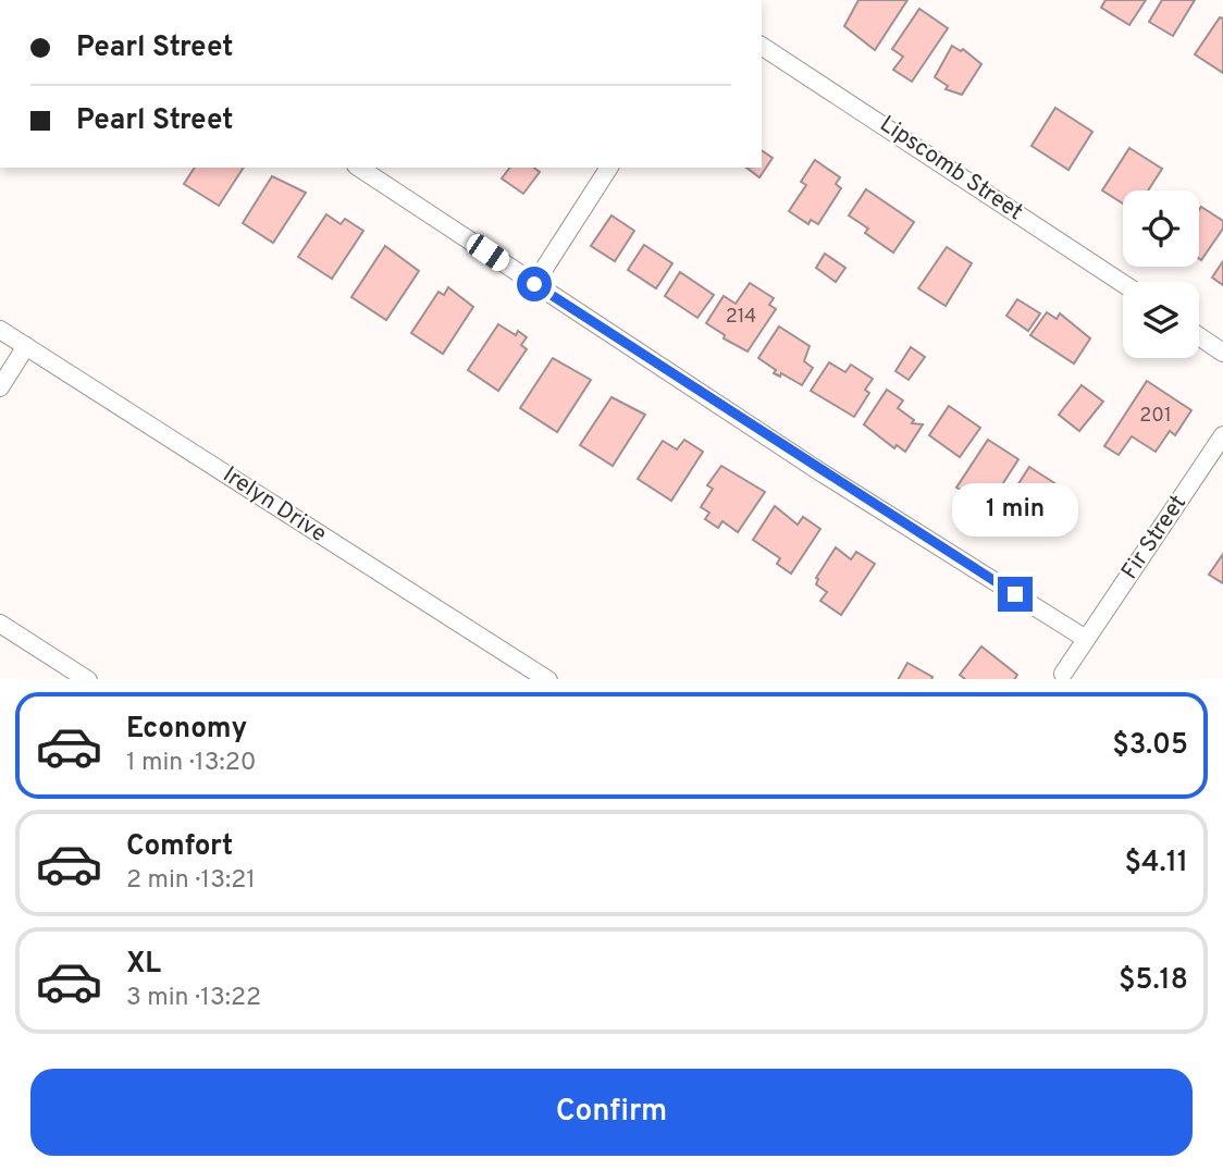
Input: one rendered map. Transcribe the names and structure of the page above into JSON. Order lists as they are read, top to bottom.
{
  "streets": {
    "street": ["Lipscomb Street", "Irelyn Drive", "Fir Street"]
  },
  "house_numbers": ["214", "201"],
  "page": {
    "banner": ["Pearl Street", "Pearl Street"],
    "bubble": "1 min",
    "list": [
      {
        "name": "Economy",
        "note": "1 min · 13:20",
        "value": "$3.05"
      },
      {
        "name": "Comfort",
        "note": "2 min · 13:21",
        "value": "$4.11"
      },
      {
        "name": "XL",
        "note": "3 min · 13:22",
        "value": "$5.18"
      }
    ],
    "buttons": "Confirm"
  }
}
